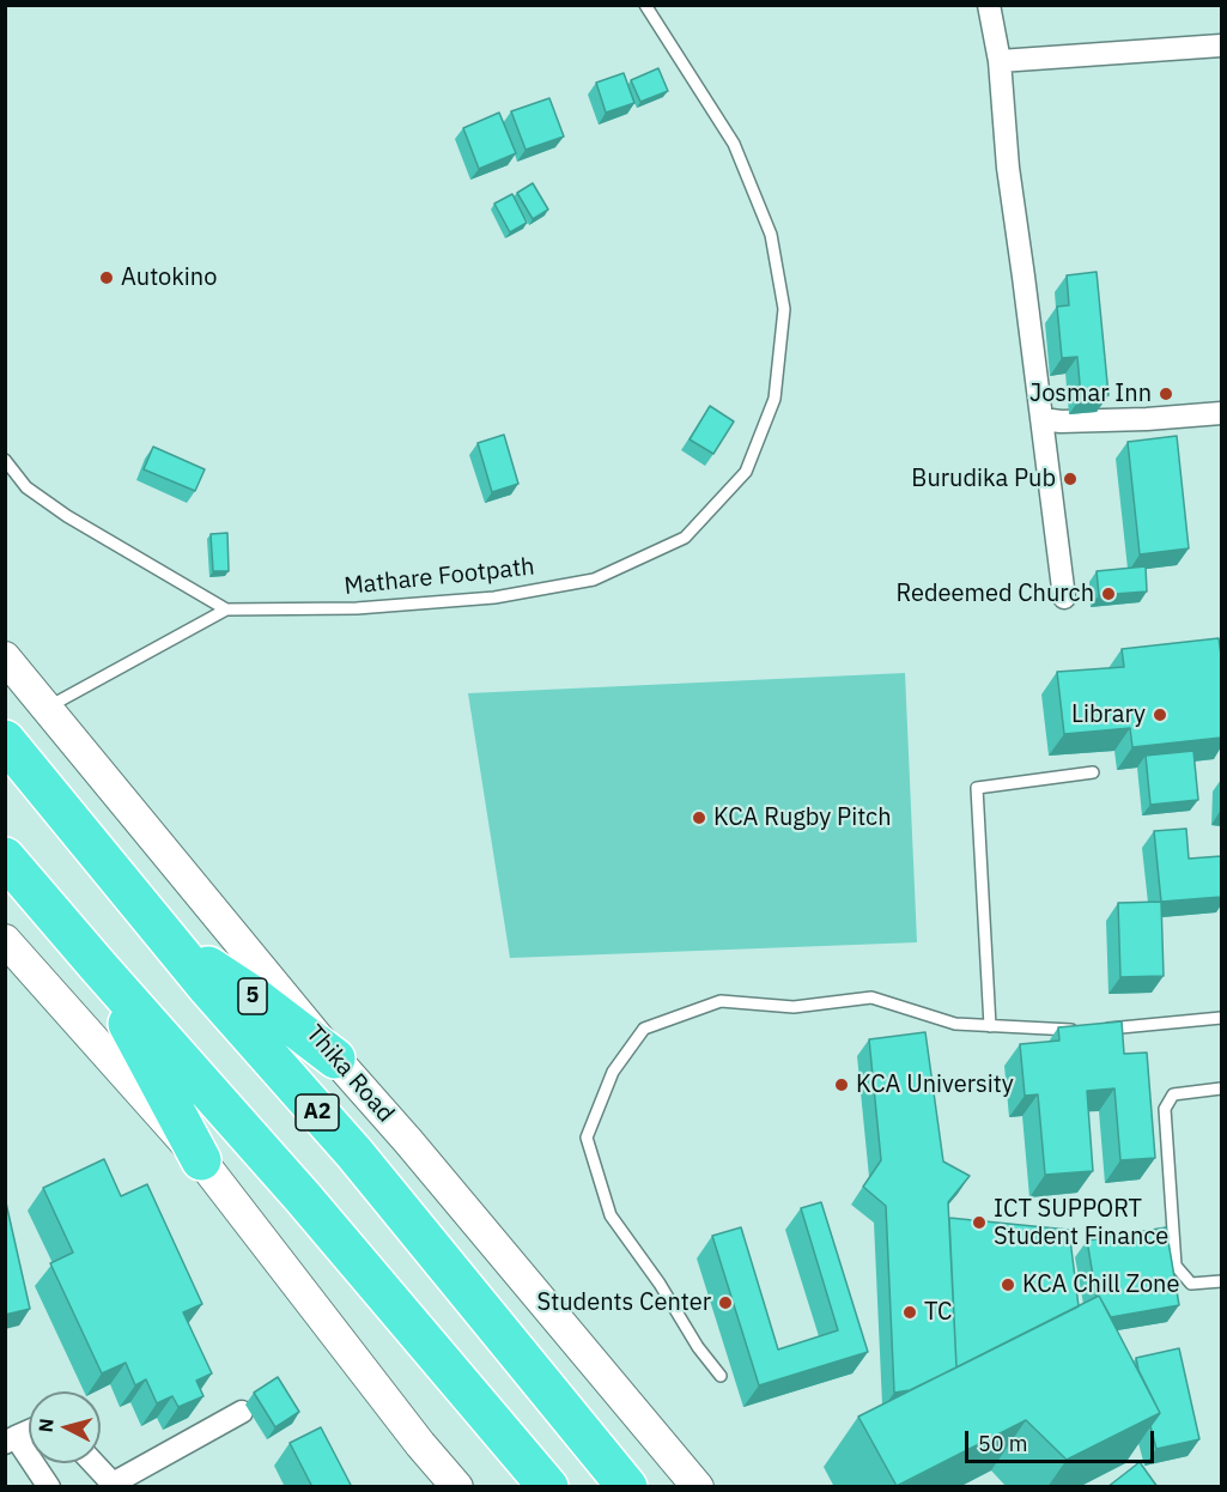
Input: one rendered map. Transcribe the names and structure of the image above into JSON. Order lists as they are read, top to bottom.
{
  "streets": {
    "highway": ["5", "Thika Road", "A2"],
    "lane": ["Mathare Footpath"]
  },
  "crossings": [
    ["Mathare Footpath", "Thika Road"],
    ["5", "Thika Road"]
  ],
  "places": [
    "Autokino",
    "Josmar Inn",
    "Burudika Pub",
    "Redeemed Church",
    "Library",
    "KCA Rugby Pitch",
    "KCA University",
    "ICT SUPPORT Student Finance",
    "KCA Chill Zone",
    "Students Center",
    "TC"
  ],
  "scale_bar": "50 m",
  "north": "left"
}
